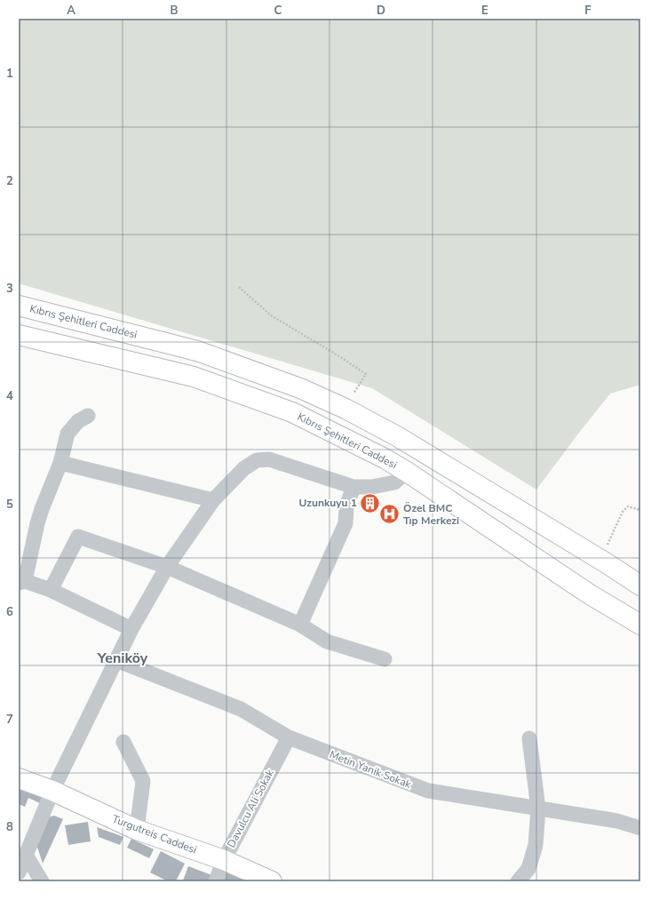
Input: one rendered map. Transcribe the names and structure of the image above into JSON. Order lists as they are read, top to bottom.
{
  "streets": {
    "main road": ["Kıbrıs Şehitleri Caddesi", "Turgutreis Caddesi"],
    "street": ["Metin Yanik Sokak", "Davulcu Ali Sokak"]
  },
  "crossings": [
    ["Metin Yanik Sokak", "Davulcu Ali Sokak"],
    ["Davulcu Ali Sokak", "Turgutreis Caddesi"]
  ],
  "districts": ["Yeniköy"],
  "places": {
    "building": ["Uzunkuyu 1"],
    "hospital": ["Özel BMC Tıp Merkezi"]
  },
  "grid": {
    "columns": [
      "A",
      "B",
      "C",
      "D",
      "E",
      "F"
    ],
    "rows": [
      "1",
      "2",
      "3",
      "4",
      "5",
      "6",
      "7",
      "8"
    ]
  }
}
